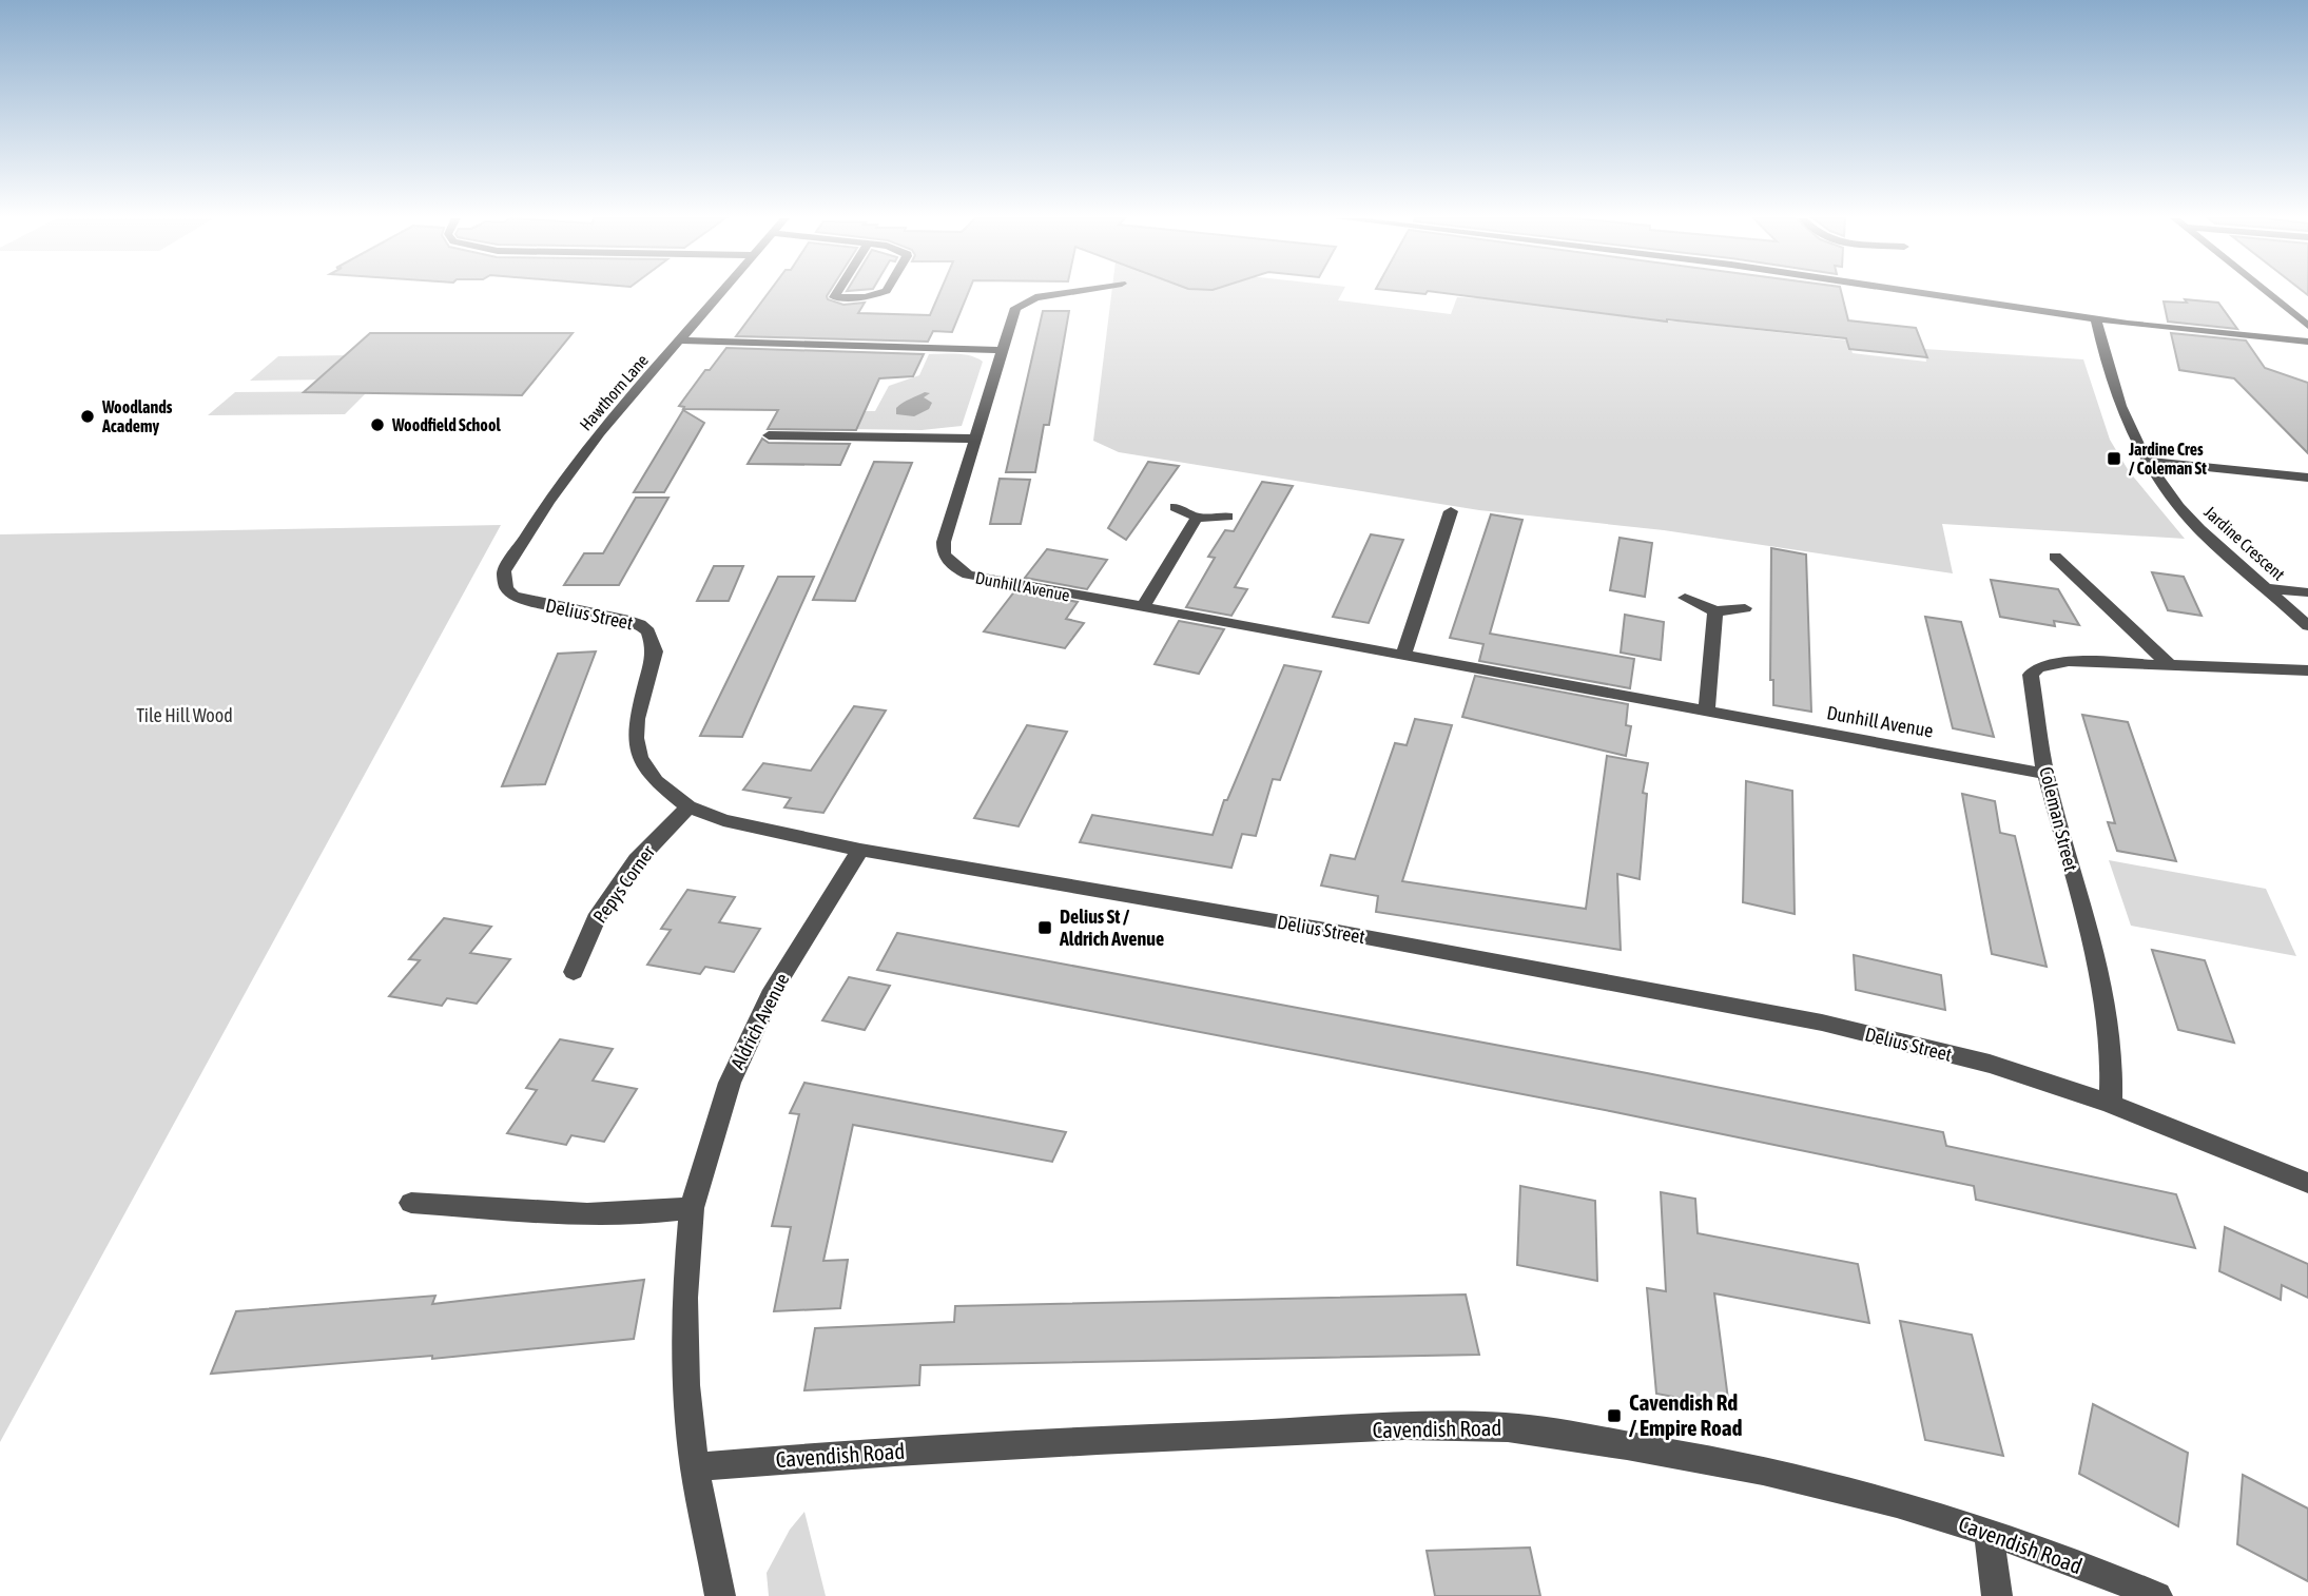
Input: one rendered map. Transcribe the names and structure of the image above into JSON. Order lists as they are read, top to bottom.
{
  "streets": {
    "street": [
      "Hawthorn Lane",
      "Jardine Crescent",
      "Dunhill Avenue",
      "Delius Street",
      "Coleman Street",
      "Pepys Corner",
      "Aldrich Avenue",
      "Cavendish Road"
    ]
  },
  "crossings": [
    ["Hawthorn Lane", "Delius Street"],
    ["Dunhill Avenue", "Coleman Street"],
    ["Delius Street", "Coleman Street"],
    ["Delius Street", "Pepys Corner"],
    ["Delius Street", "Aldrich Avenue"],
    ["Aldrich Avenue", "Cavendish Road"]
  ],
  "parks": ["Tile Hill Wood"],
  "places": {
    "other": ["Woodlands Academy", "Woodfield School"],
    "transit": ["Jardine Cres / Coleman St", "Delius St / Aldrich Avenue", "Cavendish Rd / Empire Road"]
  }
}
